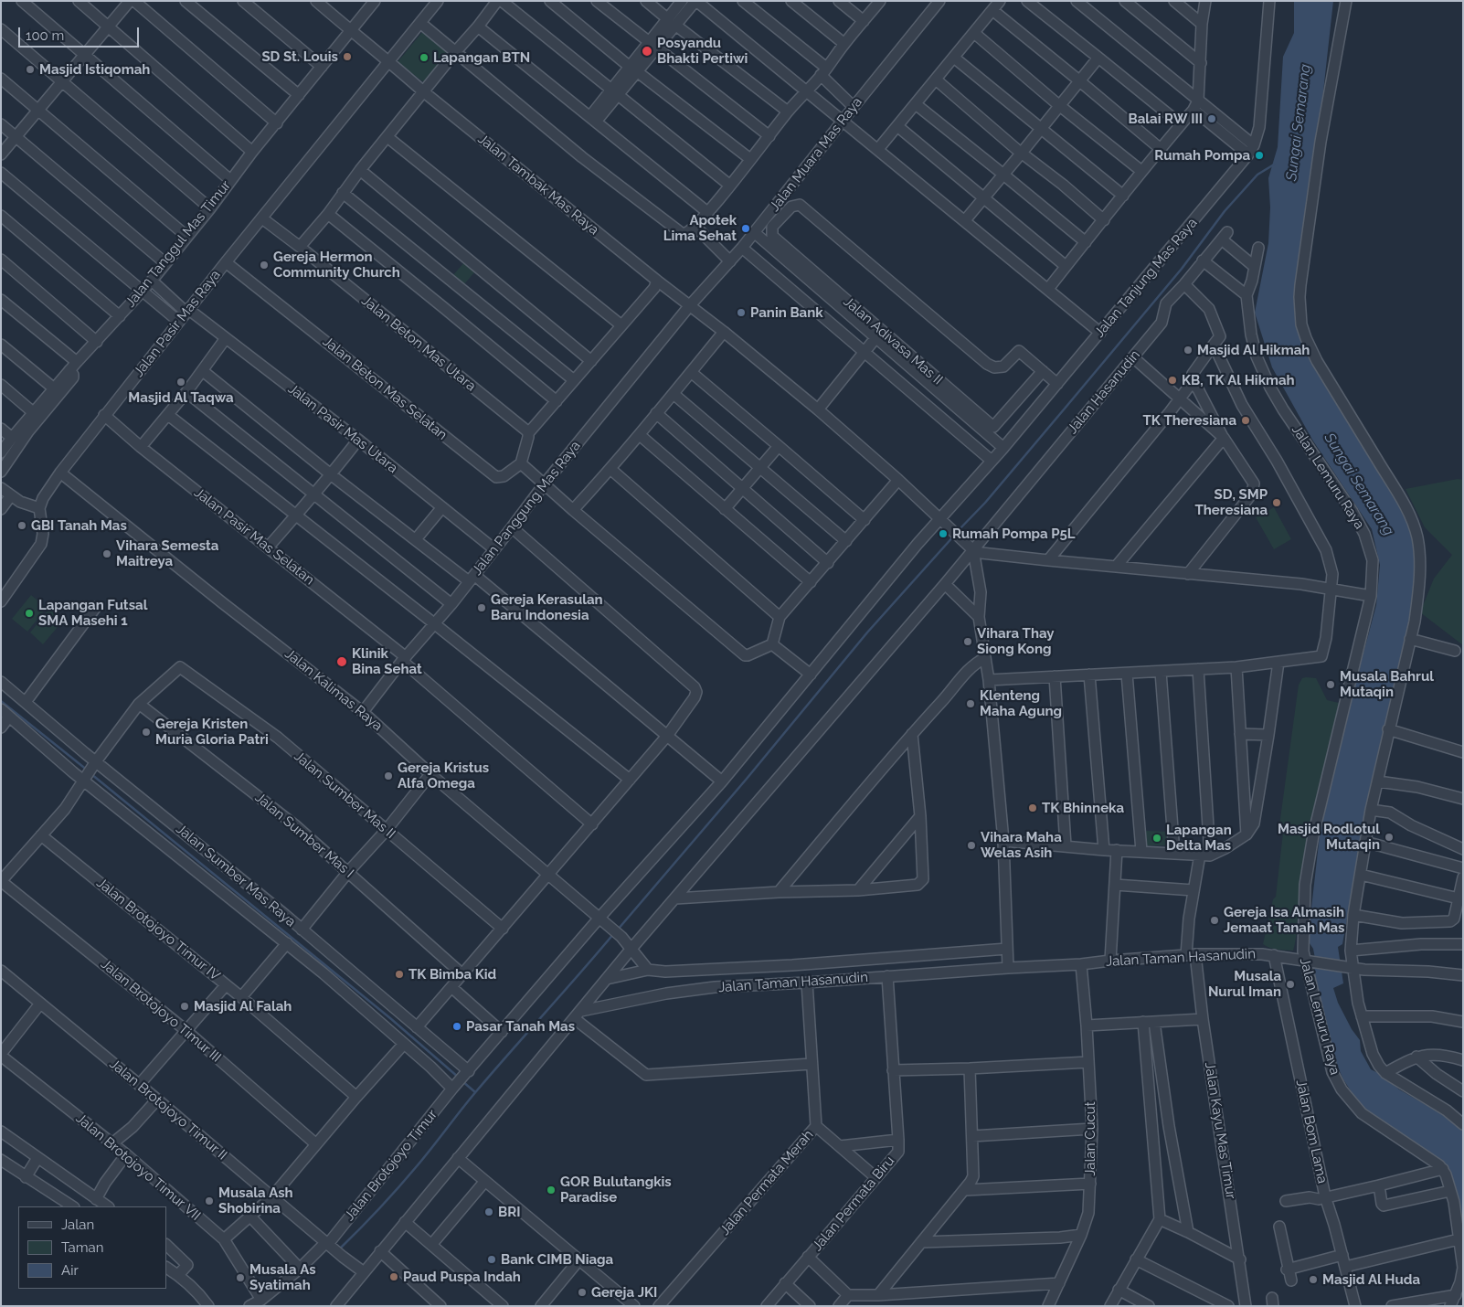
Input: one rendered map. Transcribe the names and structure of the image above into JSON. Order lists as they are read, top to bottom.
{
  "streets": {
    "street": [
      "Jalan Muara Mas Raya",
      "Jalan Tambak Mas Raya",
      "Jalan Tanggul Mas Timur",
      "Jalan Tanjung Mas Raya",
      "Jalan Pasir Mas Raya",
      "Jalan Adivasa Mas II",
      "Jalan Beton Mas Utara",
      "Jalan Beton Mas Selatan",
      "Jalan Hasanudin",
      "Jalan Pasir Mas Utara",
      "Jalan Lemuru Raya",
      "Jalan Panggung Mas Raya",
      "Jalan Pasir Mas Selatan",
      "Jalan Kalimas Raya",
      "Jalan Sumber Mas II",
      "Jalan Sumber Mas I",
      "Jalan Sumber Mas Raya",
      "Jalan Brotojoyo Timur IV",
      "Jalan Taman Hasanudin",
      "Jalan Brotojoyo Timur III",
      "Jalan Brotojoyo Timur II",
      "Jalan Kayu Mas Timur",
      "Jalan Bom Lama",
      "Jalan Cucut",
      "Jalan Brotojoyo Timur",
      "Jalan Brotojoyo Timur VII",
      "Jalan Permata Merah",
      "Jalan Permata Biru"
    ]
  },
  "crossings": [
    ["Jalan Muara Mas Raya", "Jalan Tambak Mas Raya"],
    ["Jalan Muara Mas Raya", "Jalan Panggung Mas Raya"],
    ["Jalan Tambak Mas Raya", "Jalan Tanggul Mas Timur"],
    ["Jalan Tambak Mas Raya", "Jalan Tanjung Mas Raya"],
    ["Jalan Tambak Mas Raya", "Jalan Pasir Mas Raya"],
    ["Jalan Tambak Mas Raya", "Jalan Hasanudin"],
    ["Jalan Tambak Mas Raya", "Jalan Panggung Mas Raya"],
    ["Jalan Tanggul Mas Timur", "Jalan Pasir Mas Utara"],
    ["Jalan Tanjung Mas Raya", "Jalan Kalimas Raya"],
    ["Jalan Pasir Mas Raya", "Jalan Beton Mas Utara"],
    ["Jalan Pasir Mas Raya", "Jalan Beton Mas Selatan"],
    ["Jalan Pasir Mas Raya", "Jalan Pasir Mas Utara"],
    ["Jalan Pasir Mas Raya", "Jalan Pasir Mas Selatan"],
    ["Jalan Pasir Mas Raya", "Jalan Kalimas Raya"],
    ["Jalan Hasanudin", "Jalan Lemuru Raya"],
    ["Jalan Hasanudin", "Jalan Kalimas Raya"],
    ["Jalan Hasanudin", "Jalan Taman Hasanudin"],
    ["Jalan Hasanudin", "Jalan Brotojoyo Timur II"],
    ["Jalan Pasir Mas Utara", "Jalan Panggung Mas Raya"],
    ["Jalan Lemuru Raya", "Jalan Taman Hasanudin"],
    ["Jalan Panggung Mas Raya", "Jalan Pasir Mas Selatan"],
    ["Jalan Panggung Mas Raya", "Jalan Kalimas Raya"],
    ["Jalan Kalimas Raya", "Jalan Taman Hasanudin"],
    ["Jalan Sumber Mas II", "Jalan Sumber Mas I"],
    ["Jalan Sumber Mas Raya", "Jalan Brotojoyo Timur"],
    ["Jalan Taman Hasanudin", "Jalan Kayu Mas Timur"],
    ["Jalan Taman Hasanudin", "Jalan Bom Lama"],
    ["Jalan Taman Hasanudin", "Jalan Cucut"],
    ["Jalan Taman Hasanudin", "Jalan Permata Merah"],
    ["Jalan Taman Hasanudin", "Jalan Permata Biru"],
    ["Jalan Brotojoyo Timur II", "Jalan Brotojoyo Timur"],
    ["Jalan Brotojoyo Timur II", "Jalan Brotojoyo Timur VII"],
    ["Jalan Brotojoyo Timur", "Jalan Brotojoyo Timur VII"]
  ],
  "water": ["Sungai Semarang"],
  "places": [
    "Posyandu Bhakti Pertiwi",
    "SD St. Louis",
    "Lapangan BTN",
    "Masjid Istiqomah",
    "Balai RW III",
    "Rumah Pompa",
    "Apotek Lima Sehat",
    "Gereja Hermon Community Church",
    "Panin Bank",
    "Masjid Al Hikmah",
    "KB, TK Al Hikmah",
    "Masjid Al Taqwa",
    "TK Theresiana",
    "SD, SMP Theresiana",
    "GBI Tanah Mas",
    "Rumah Pompa P5L",
    "Vihara Semesta Maitreya",
    "Gereja Kerasulan Baru Indonesia",
    "Lapangan Futsal SMA Masehi 1",
    "Vihara Thay Siong Kong",
    "Klinik Bina Sehat",
    "Musala Bahrul Mutaqin",
    "Klenteng Maha Agung",
    "Gereja Kristen Muria Gloria Patri",
    "Gereja Kristus Alfa Omega",
    "TK Bhinneka",
    "Masjid Rodlotul Mutaqin",
    "Lapangan Delta Mas",
    "Vihara Maha Welas Asih",
    "Gereja Isa Almasih Jemaat Tanah Mas",
    "TK Bimba Kid",
    "Musala Nurul Iman",
    "Masjid Al Falah",
    "Pasar Tanah Mas",
    "GOR Bulutangkis Paradise",
    "Musala Ash Shobirina",
    "BRI",
    "Bank CIMB Niaga",
    "Paud Puspa Indah",
    "Musala As Syatimah",
    "Masjid Al Huda",
    "Gereja JKI"
  ],
  "legend": ["Jalan", "Taman", "Air"],
  "scale_bar": "100 m"
}
